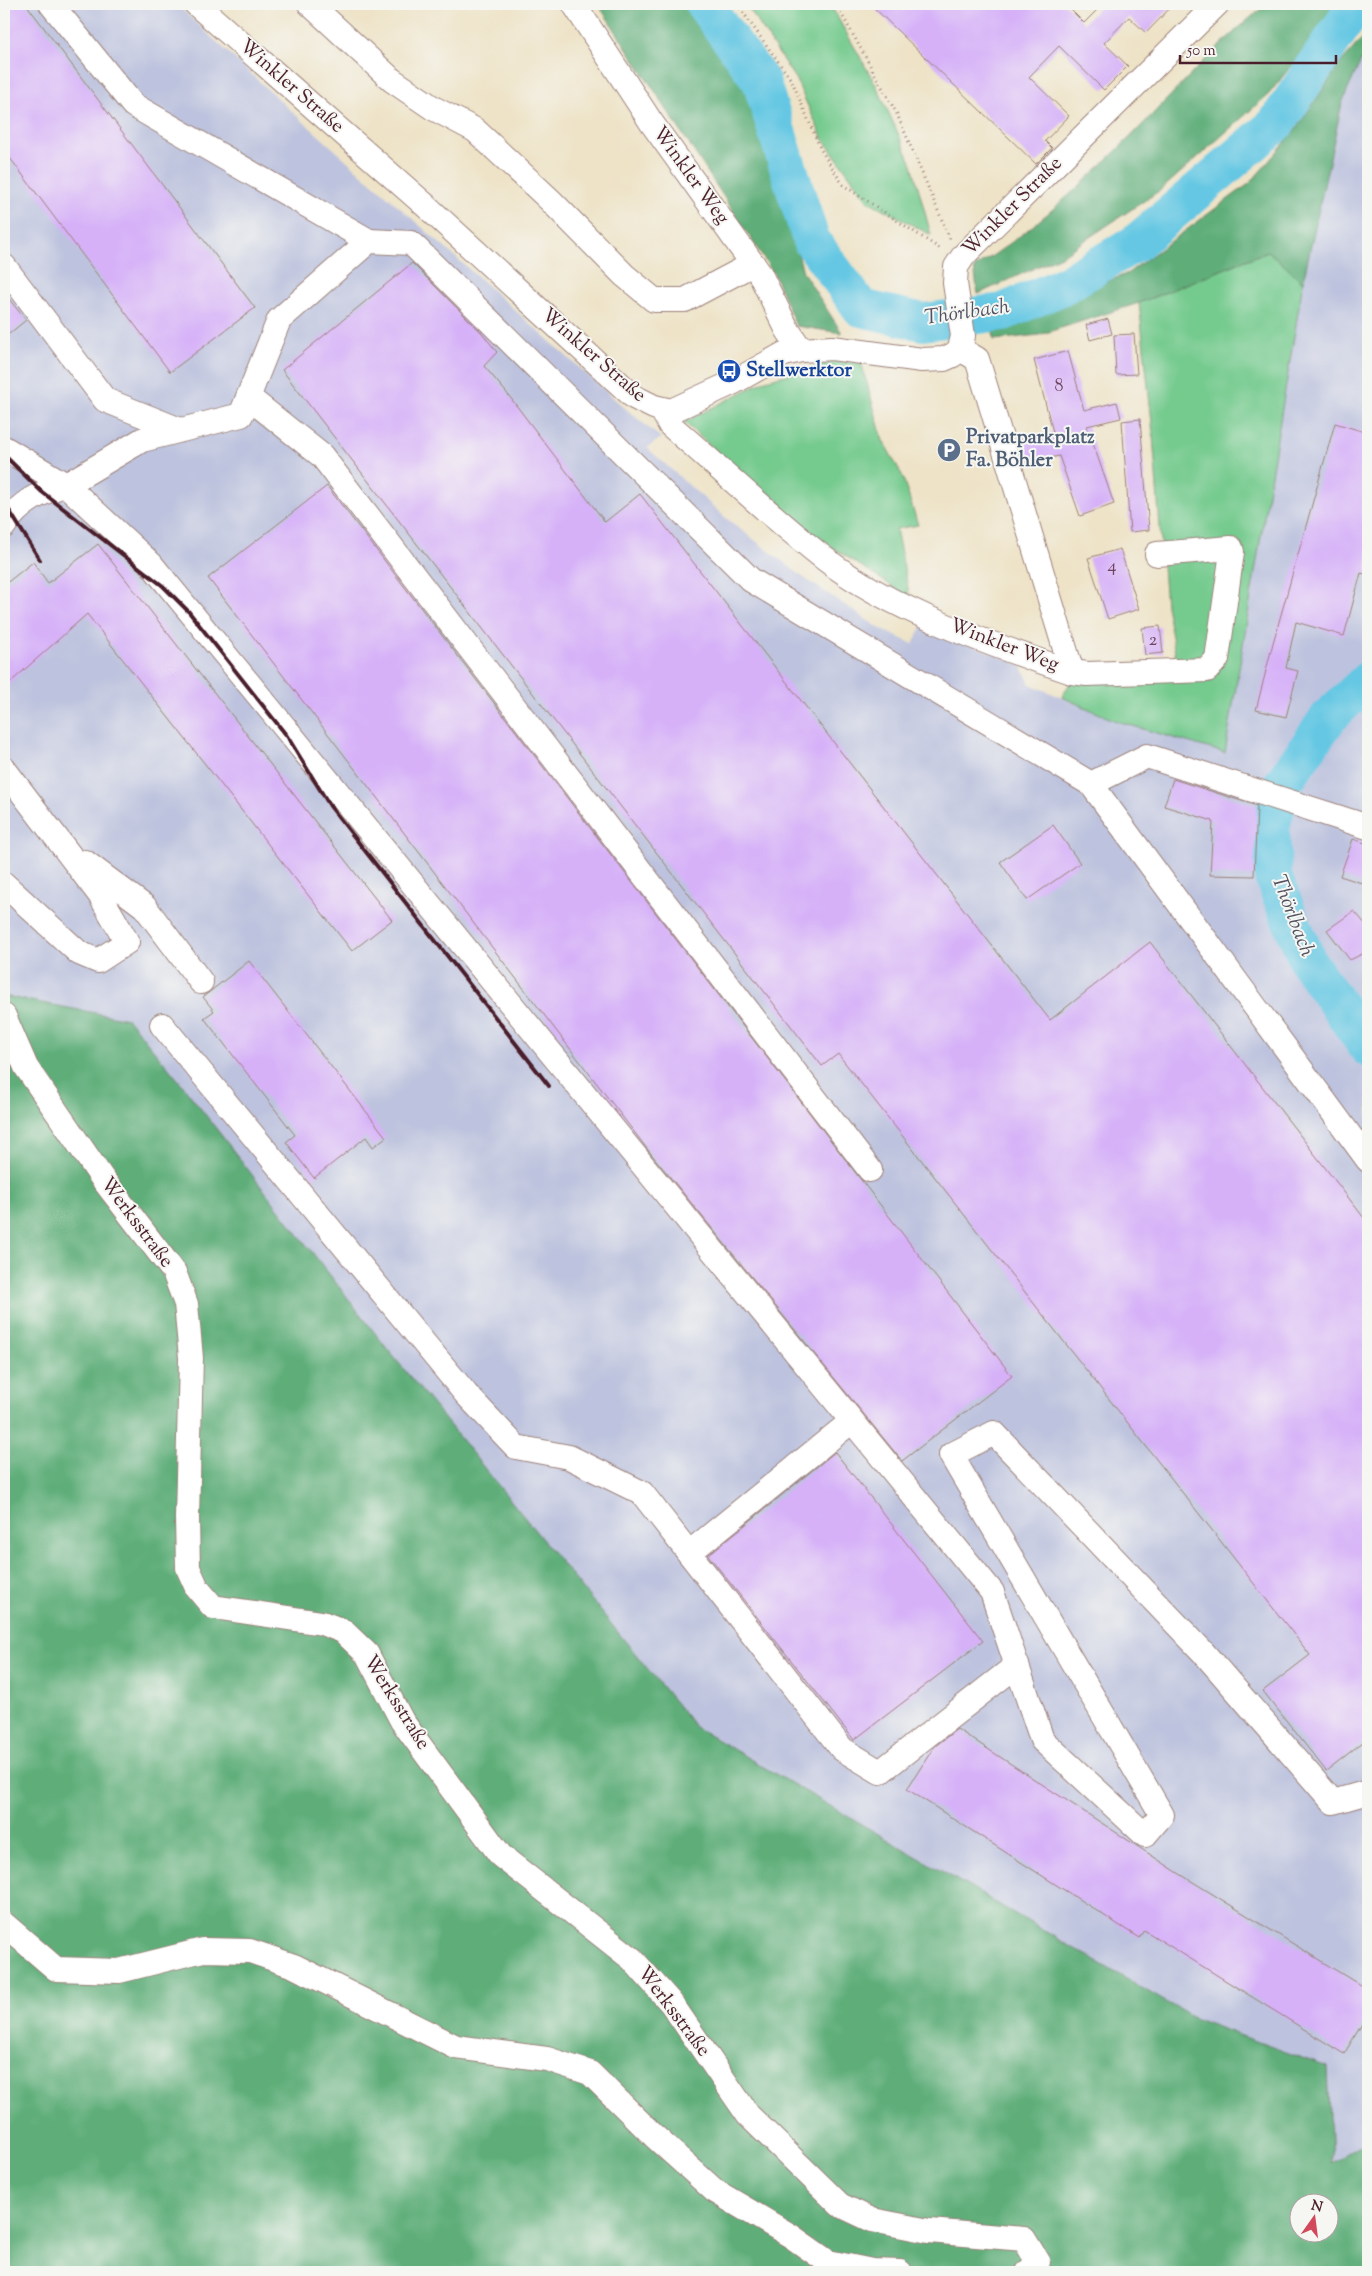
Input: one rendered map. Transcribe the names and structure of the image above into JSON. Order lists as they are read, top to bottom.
{
  "streets": {
    "street": ["Winkler Straße", "Winkler Weg", "Werksstraße"]
  },
  "crossings": [
    ["Winkler Straße", "Winkler Weg"]
  ],
  "water": ["Thörlbach"],
  "places": {
    "bus stop": ["Stellwerktor"],
    "parking": ["Privatparkplatz Fa. Böhler"]
  },
  "house_numbers": ["8", "4", "2"],
  "scale_bar": "50 m",
  "north": "top"
}
